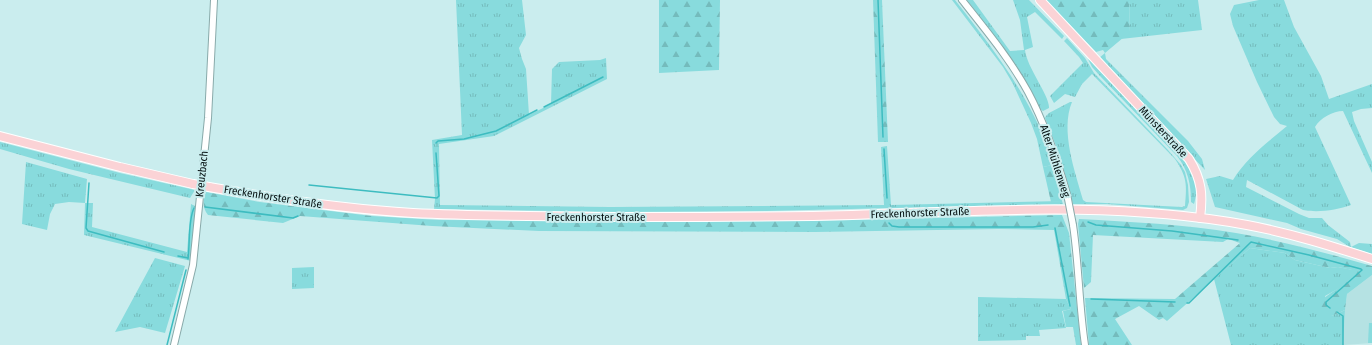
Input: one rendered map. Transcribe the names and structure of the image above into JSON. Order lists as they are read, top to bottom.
{
  "streets": {
    "main road": ["Münsterstraße", "Freckenhorster Straße"],
    "street": ["Alter Mühlenweg", "Kreuzbach"]
  },
  "crossings": [
    ["Münsterstraße", "Freckenhorster Straße"]
  ]
}
